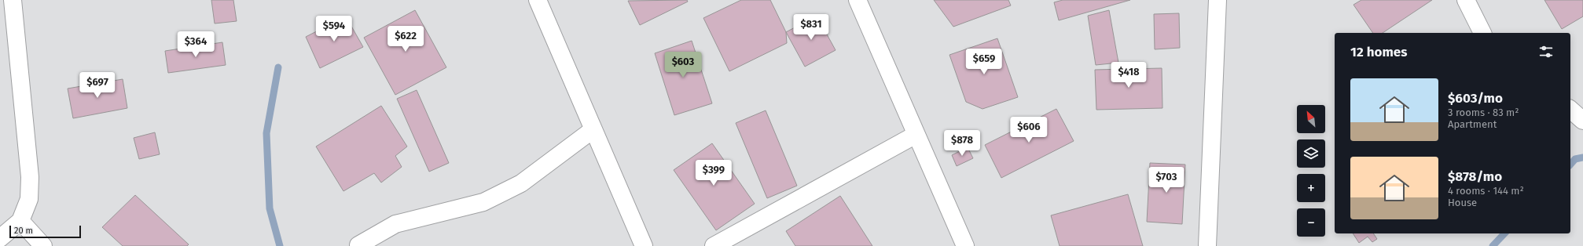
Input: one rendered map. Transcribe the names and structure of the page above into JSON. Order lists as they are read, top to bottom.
{
  "scale_bar": "20 m",
  "north": "top left",
  "page": {
    "price": [
      "$831",
      "$594",
      "$622",
      "$364",
      "$659",
      "$603",
      "$418",
      "$697",
      "$606",
      "$878",
      "$399",
      "$703"
    ],
    "heading": "12 homes",
    "list": [
      {
        "name": "$603/mo",
        "note": "3 rooms · 83 m² · Apartment"
      },
      {
        "name": "$878/mo",
        "note": "4 rooms · 144 m² · House"
      }
    ],
    "map_buttons": ["+", "−"],
    "scale": "20 m"
  }
}
